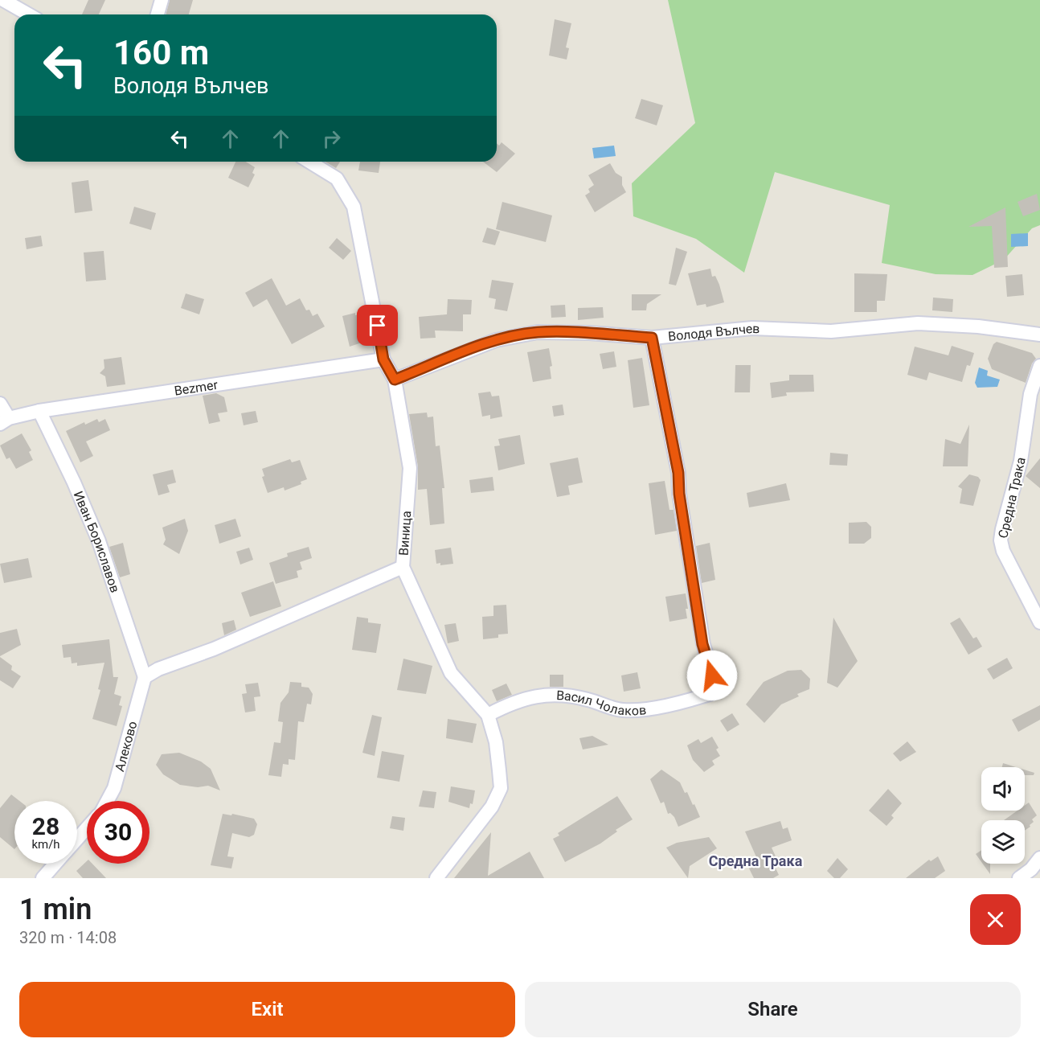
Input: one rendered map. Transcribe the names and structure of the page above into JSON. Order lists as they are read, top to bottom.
{
  "streets": {
    "street": [
      "Володя Вълчев",
      "Bezmer",
      "Средна Трака",
      "Виница",
      "Иван Бориславов",
      "Васил Чолаков",
      "Алеково"
    ]
  },
  "crossings": [
    ["Володя Вълчев", "Виница"],
    ["Володя Вълчев", "Васил Чолаков"],
    ["Bezmer", "Виница"],
    ["Bezmer", "Иван Бориславов"],
    ["Виница", "Васил Чолаков"],
    ["Иван Бориславов", "Алеково"]
  ],
  "districts": ["Средна Трака"],
  "page": {
    "turn": ["160 m", "Володя Вълчев"],
    "speed": "28 km/h",
    "limit": "30",
    "heading": ["1 min", "320 m · 14:08"],
    "buttons": ["Exit", "Share"]
  }
}
